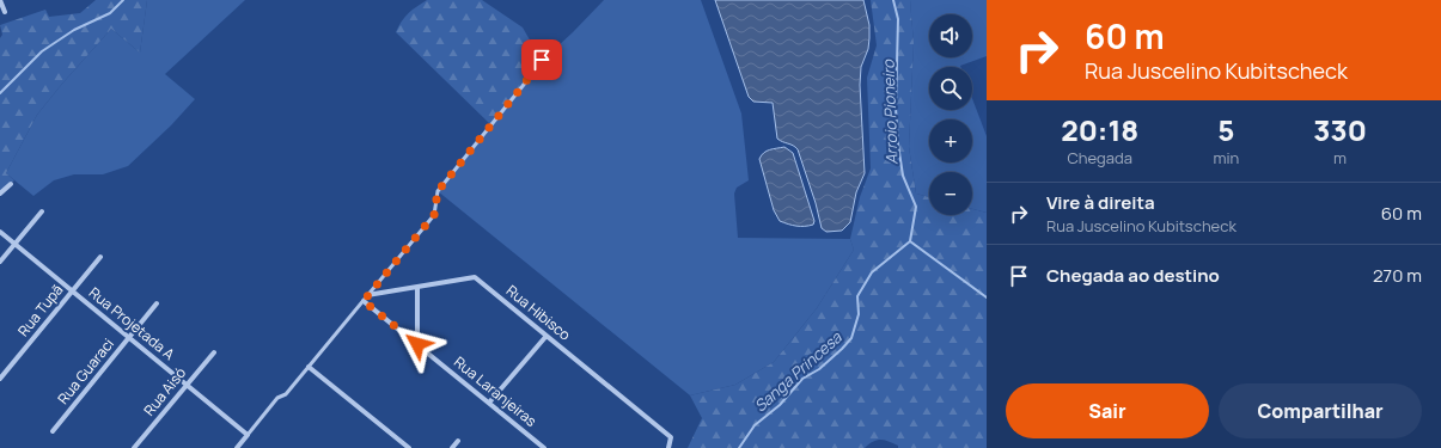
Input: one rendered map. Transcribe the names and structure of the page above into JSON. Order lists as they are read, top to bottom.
{
  "streets": {
    "street": [
      "Rua Tupã",
      "Rua Hibisco",
      "Rua Projetada A",
      "Rua Guaraci",
      "Rua Aisó",
      "Rua Laranjeiras"
    ]
  },
  "crossings": [
    ["Rua Tupã", "Rua Projetada A"],
    ["Rua Projetada A", "Rua Guaraci"],
    ["Rua Projetada A", "Rua Aisó"]
  ],
  "water": ["Arroio Pioneiro", "Sanga Princesa"],
  "page": {
    "turn": ["60 m", "Rua Juscelino Kubitscheck"],
    "map_buttons": ["+", "−"],
    "eta": [
      "20:18",
      "Chegada",
      "5",
      "min",
      "330",
      "m"
    ],
    "list": [
      {
        "name": "Vire à direita",
        "note": "Rua Juscelino Kubitscheck",
        "value": "60 m"
      },
      {
        "name": "Chegada ao destino",
        "value": "270 m"
      }
    ],
    "buttons": ["Sair", "Compartilhar"]
  }
}
